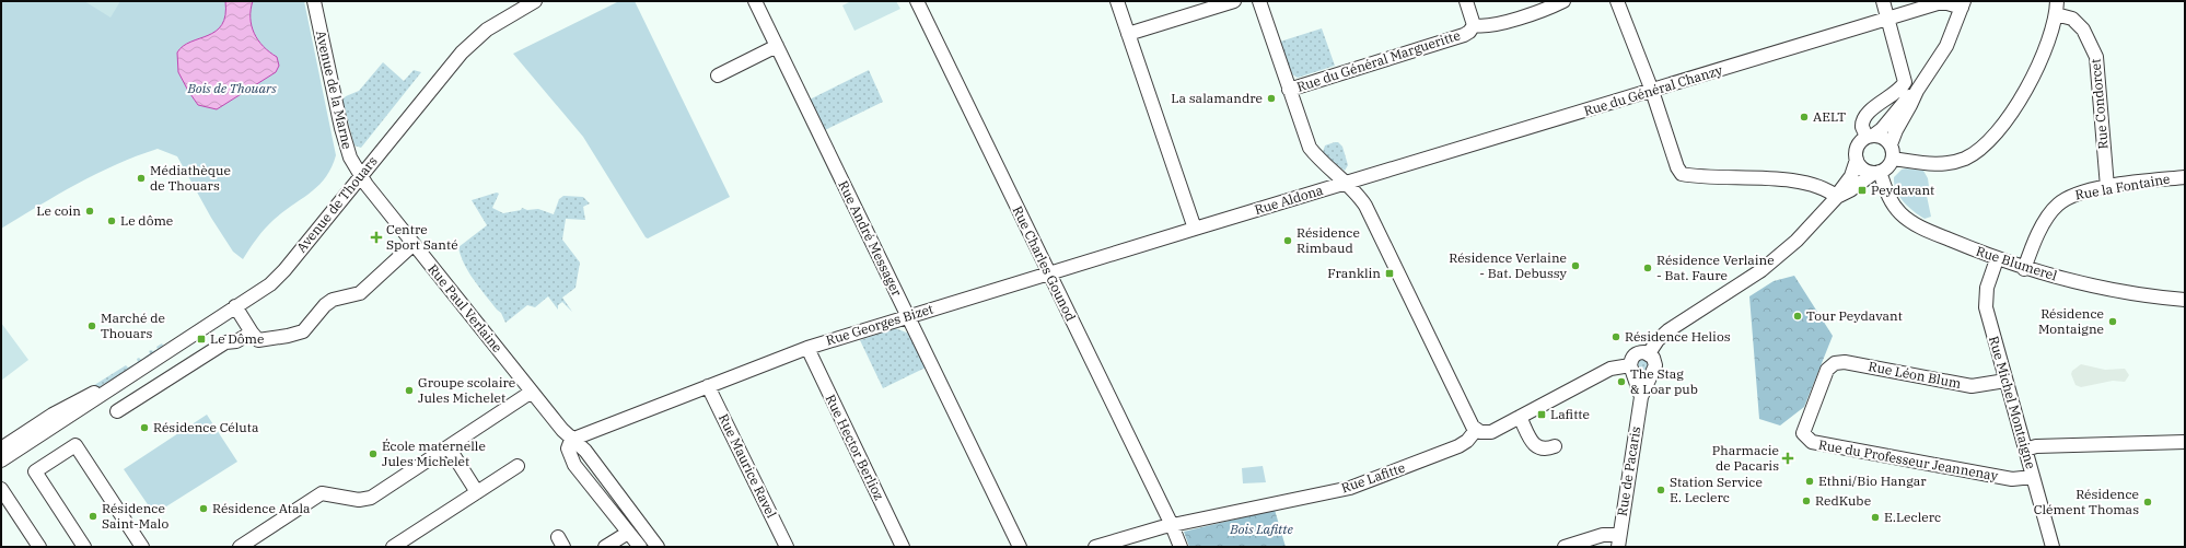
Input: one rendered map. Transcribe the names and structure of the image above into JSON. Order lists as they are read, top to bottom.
{
  "streets": {
    "street": [
      "Rue du Général Margueritte",
      "Avenue de la Marne",
      "Rue du Général Chanzy",
      "Rue Condorcet",
      "Rue la Fontaine",
      "Rue Aldona",
      "Avenue de Thouars",
      "Rue André Messager",
      "Rue Charles Gounod",
      "Rue Blumerel",
      "Rue Paul Verlaine",
      "Rue Georges Bizet",
      "Rue Léon Blum",
      "Rue Michel Montaigne",
      "Rue Hector Berlioz",
      "Rue du Professeur Jeannenay",
      "Rue Maurice Ravel",
      "Rue de Pacaris",
      "Rue Lafitte"
    ]
  },
  "crossings": [
    ["Avenue de la Marne", "Avenue de Thouars"],
    ["Avenue de la Marne", "Rue Paul Verlaine"],
    ["Rue du Général Chanzy", "Rue Aldona"],
    ["Rue Condorcet", "Rue la Fontaine"],
    ["Rue la Fontaine", "Rue Blumerel"],
    ["Rue Aldona", "Rue Georges Bizet"],
    ["Avenue de Thouars", "Rue Paul Verlaine"],
    ["Rue André Messager", "Rue Georges Bizet"],
    ["Rue Charles Gounod", "Rue Georges Bizet"],
    ["Rue Charles Gounod", "Rue Lafitte"],
    ["Rue Blumerel", "Rue Michel Montaigne"],
    ["Rue Paul Verlaine", "Rue Georges Bizet"],
    ["Rue Georges Bizet", "Rue Hector Berlioz"],
    ["Rue Georges Bizet", "Rue Maurice Ravel"],
    ["Rue Léon Blum", "Rue Michel Montaigne"],
    ["Rue Léon Blum", "Rue du Professeur Jeannenay"],
    ["Rue Michel Montaigne", "Rue du Professeur Jeannenay"]
  ],
  "parks": ["Bois de Thouars", "Bois Lafitte"],
  "places": {
    "other": [
      "La salamandre",
      "AELT",
      "Médiathèque de Thouars",
      "Le coin",
      "Le dôme",
      "Résidence Rimbaud",
      "Résidence Verlaine - Bat. Debussy",
      "Résidence Verlaine - Bat. Faure",
      "Tour Peydavant",
      "Résidence Montaigne",
      "Marché de Thouars",
      "Résidence Helios",
      "The Stag & Loar pub",
      "Groupe scolaire Jules Michelet",
      "Résidence Céluta",
      "École maternelle Jules Michelet",
      "Ethni/Bio Hangar",
      "Station Service E. Leclerc",
      "RedKube",
      "Résidence Clément Thomas",
      "Résidence Atala",
      "Résidence Saint-Malo",
      "E.Leclerc"
    ],
    "transit": [
      "Peydavant",
      "Franklin",
      "Le Dôme",
      "Lafitte"
    ],
    "health": ["Centre Sport Santé", "Pharmacie de Pacaris"]
  }
}
